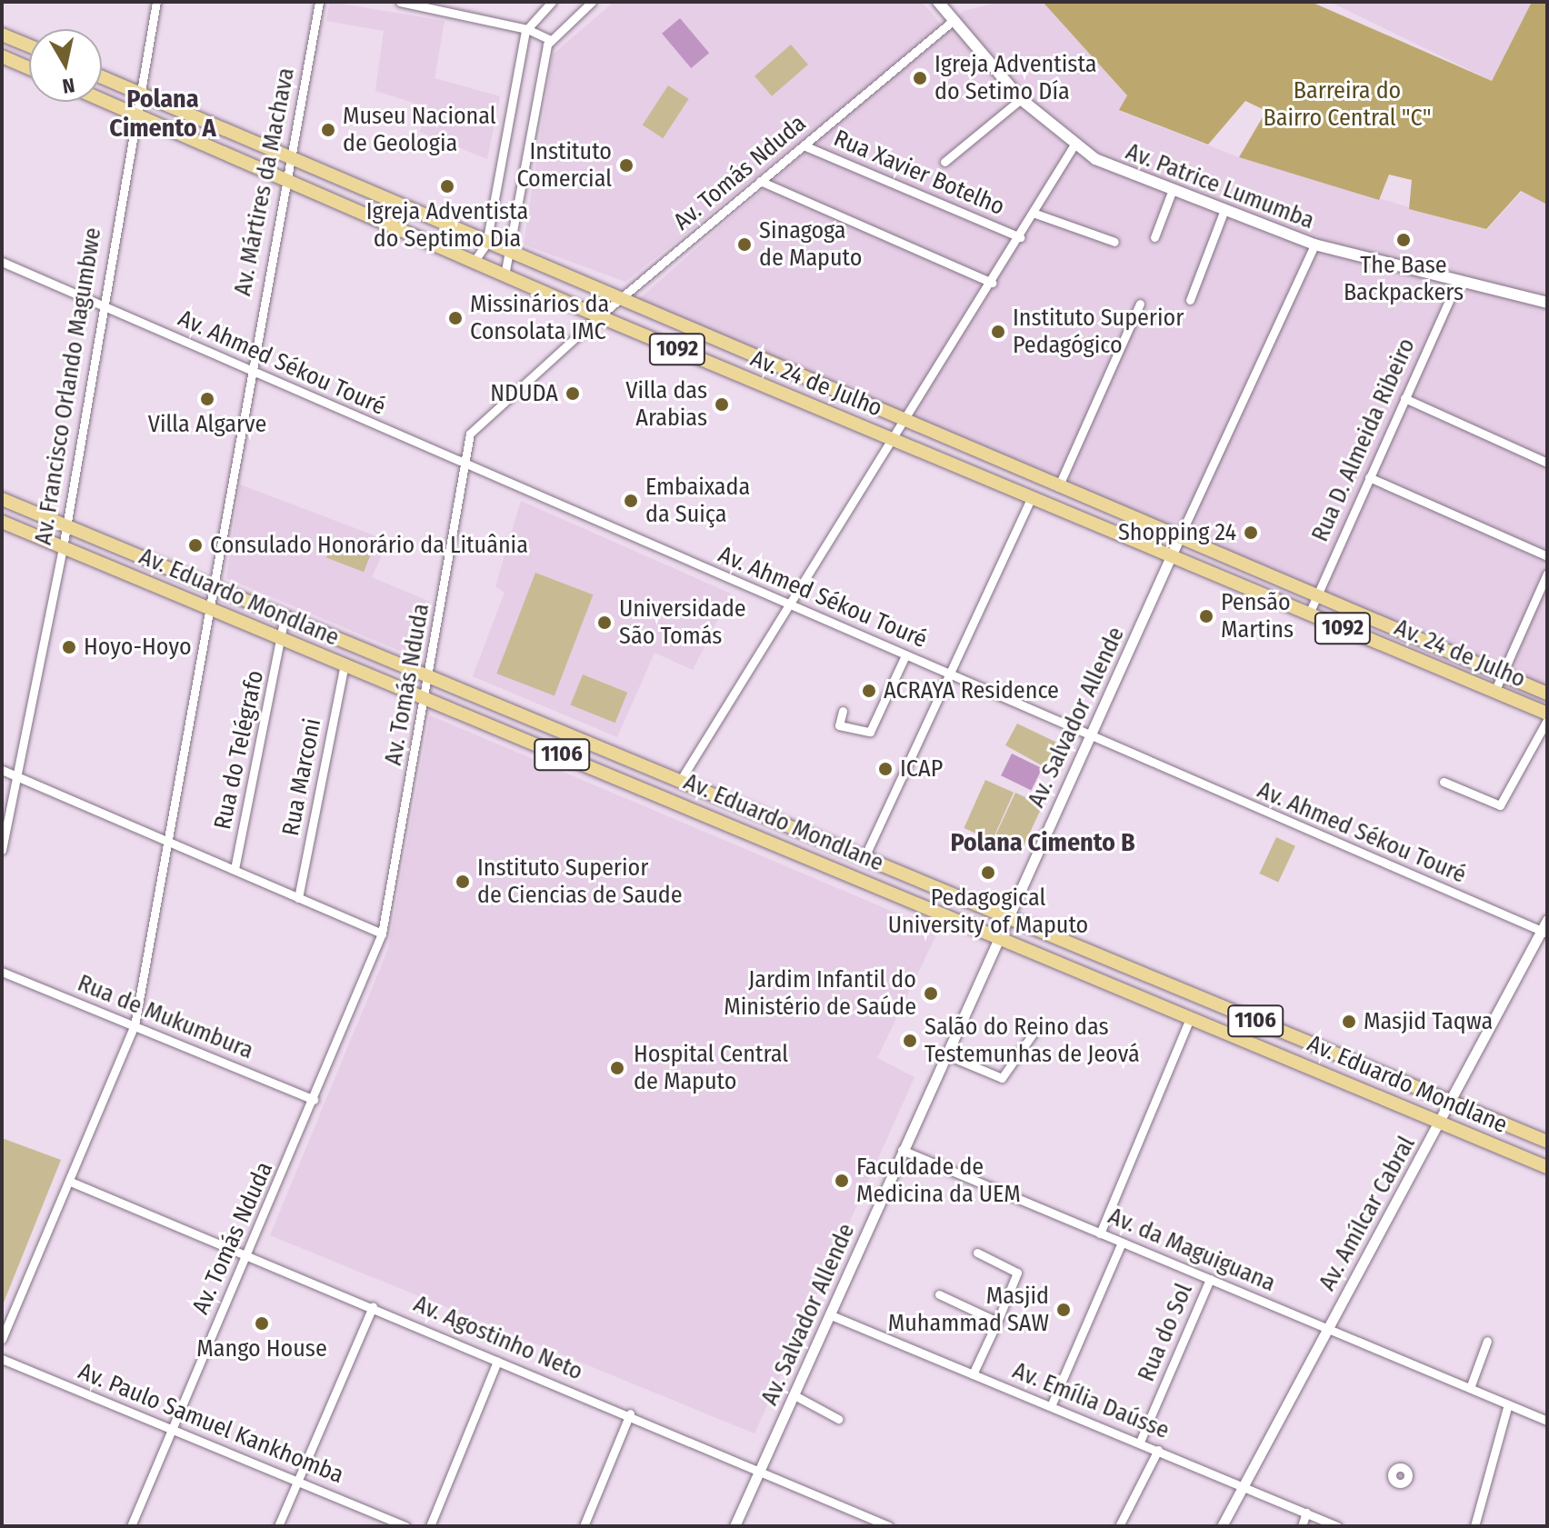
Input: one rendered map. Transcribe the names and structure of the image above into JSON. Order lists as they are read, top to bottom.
{
  "streets": {
    "main road": [
      "Av. Patrice Lumumba",
      "1092",
      "Av. 24 de Julho",
      "Av. Eduardo Mondlane",
      "1106"
    ],
    "street": [
      "Av. Tomás Nduda",
      "Rua Xavier Botelho",
      "Av. Mártires da Machava",
      "Av. Ahmed Sékou Touré",
      "Av. Francisco Orlando Magumbwe",
      "Rua D. Almeida Ribeiro",
      "Av. Salvador Allende",
      "Rua do Telégrafo",
      "Rua Marconi",
      "Rua de Mukumbura",
      "Av. Amílcar Cabral",
      "Av. da Maguiguana",
      "Rua do Sol",
      "Av. Agostinho Neto",
      "Av. Emília Daússe",
      "Av. Paulo Samuel Kankhomba"
    ]
  },
  "crossings": [
    ["Av. Tomás Nduda", "Rua Xavier Botelho"],
    ["Av. Tomás Nduda", "Av. Patrice Lumumba"],
    ["Av. Tomás Nduda", "Av. Ahmed Sékou Touré"],
    ["Av. Tomás Nduda", "Av. 24 de Julho"],
    ["Av. Tomás Nduda", "Av. Eduardo Mondlane"],
    ["Av. Tomás Nduda", "Rua de Mukumbura"],
    ["Av. Tomás Nduda", "Av. Agostinho Neto"],
    ["Av. Tomás Nduda", "Av. Paulo Samuel Kankhomba"],
    ["Av. Mártires da Machava", "Av. Ahmed Sékou Touré"],
    ["Av. Mártires da Machava", "Av. 24 de Julho"],
    ["Av. Mártires da Machava", "Av. Eduardo Mondlane"],
    ["Av. Mártires da Machava", "Rua de Mukumbura"],
    ["Av. Mártires da Machava", "Av. Agostinho Neto"],
    ["Av. Patrice Lumumba", "Rua D. Almeida Ribeiro"],
    ["Av. Patrice Lumumba", "Av. Salvador Allende"],
    ["Av. Ahmed Sékou Touré", "Av. Francisco Orlando Magumbwe"],
    ["Av. Ahmed Sékou Touré", "Av. Salvador Allende"],
    ["Av. Ahmed Sékou Touré", "Av. Amílcar Cabral"],
    ["Av. 24 de Julho", "Av. Francisco Orlando Magumbwe"],
    ["Av. 24 de Julho", "Rua D. Almeida Ribeiro"],
    ["Av. 24 de Julho", "Av. Salvador Allende"],
    ["Av. Francisco Orlando Magumbwe", "Av. Eduardo Mondlane"],
    ["Av. Eduardo Mondlane", "Av. Salvador Allende"],
    ["Av. Eduardo Mondlane", "Rua do Telégrafo"],
    ["Av. Eduardo Mondlane", "Rua Marconi"],
    ["Av. Eduardo Mondlane", "Av. Amílcar Cabral"],
    ["Av. Salvador Allende", "Av. da Maguiguana"],
    ["Av. Salvador Allende", "Av. Agostinho Neto"],
    ["Av. Salvador Allende", "Av. Emília Daússe"],
    ["Av. Amílcar Cabral", "Av. da Maguiguana"],
    ["Av. Amílcar Cabral", "Av. Emília Daússe"],
    ["Av. da Maguiguana", "Rua do Sol"],
    ["Rua do Sol", "Av. Emília Daússe"]
  ],
  "districts": ["Polana Cimento A", "Polana Cimento B"],
  "parks": ["Barreira do Bairro Central \"C\""],
  "places": [
    "Igreja Adventista do Setimo Día",
    "Museu Nacional de Geologia",
    "Instituto Comercial",
    "Igreja Adventista do Septimo Dia",
    "The Base Backpackers",
    "Sinagoga de Maputo",
    "Missinários da Consolata IMC",
    "Instituto Superior Pedagógico",
    "NDUDA",
    "Villa Algarve",
    "Villa das Arabias",
    "Embaixada da Suiça",
    "Shopping 24",
    "Consulado Honorário da Lituânia",
    "Pensão Martins",
    "Universidade São Tomás",
    "Hoyo-Hoyo",
    "ACRAYA Residence",
    "ICAP",
    "Pedagogical University of Maputo",
    "Instituto Superior de Ciencias de Saude",
    "Jardim Infantil do Ministério de Saúde",
    "Masjid Taqwa",
    "Salão do Reino das Testemunhas de Jeová",
    "Hospital Central de Maputo",
    "Faculdade de Medicina da UEM",
    "Masjid Muhammad SAW",
    "Mango House"
  ],
  "north": "bottom"
}
